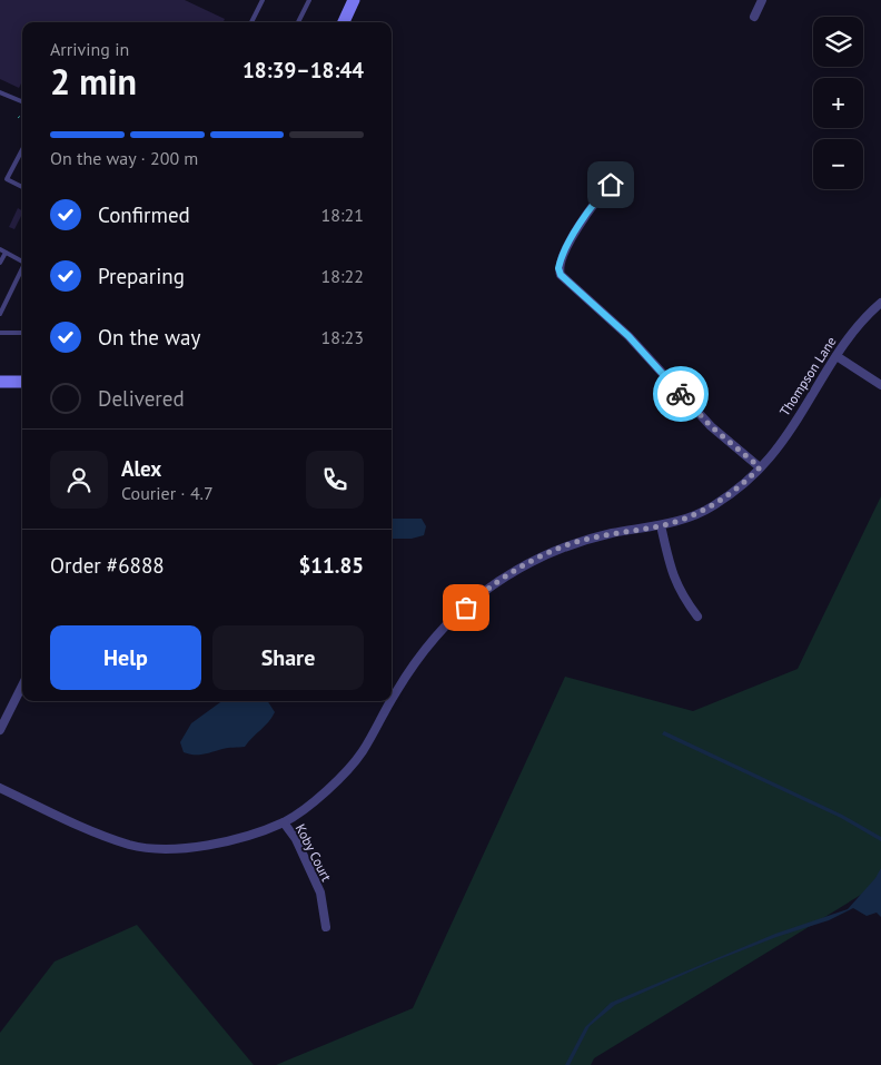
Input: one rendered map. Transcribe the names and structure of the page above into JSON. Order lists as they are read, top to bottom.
{
  "streets": {
    "street": ["Thompson Lane", "Koby Court"]
  },
  "crossings": [
    ["Thompson Lane", "Koby Court"]
  ],
  "page": {
    "map_buttons": ["+", "−"],
    "heading": ["2 min", "Arriving in", "18:39–18:44"],
    "panel": [
      "Alex",
      "Courier · 4.7",
      "Order #6888",
      "$11.85"
    ],
    "bar": "On the way · 200 m",
    "list": [
      ["Confirmed", "18:21"],
      ["Preparing", "18:22"],
      ["On the way", "18:23"],
      "Delivered"
    ],
    "buttons": ["Help", "Share"]
  }
}
